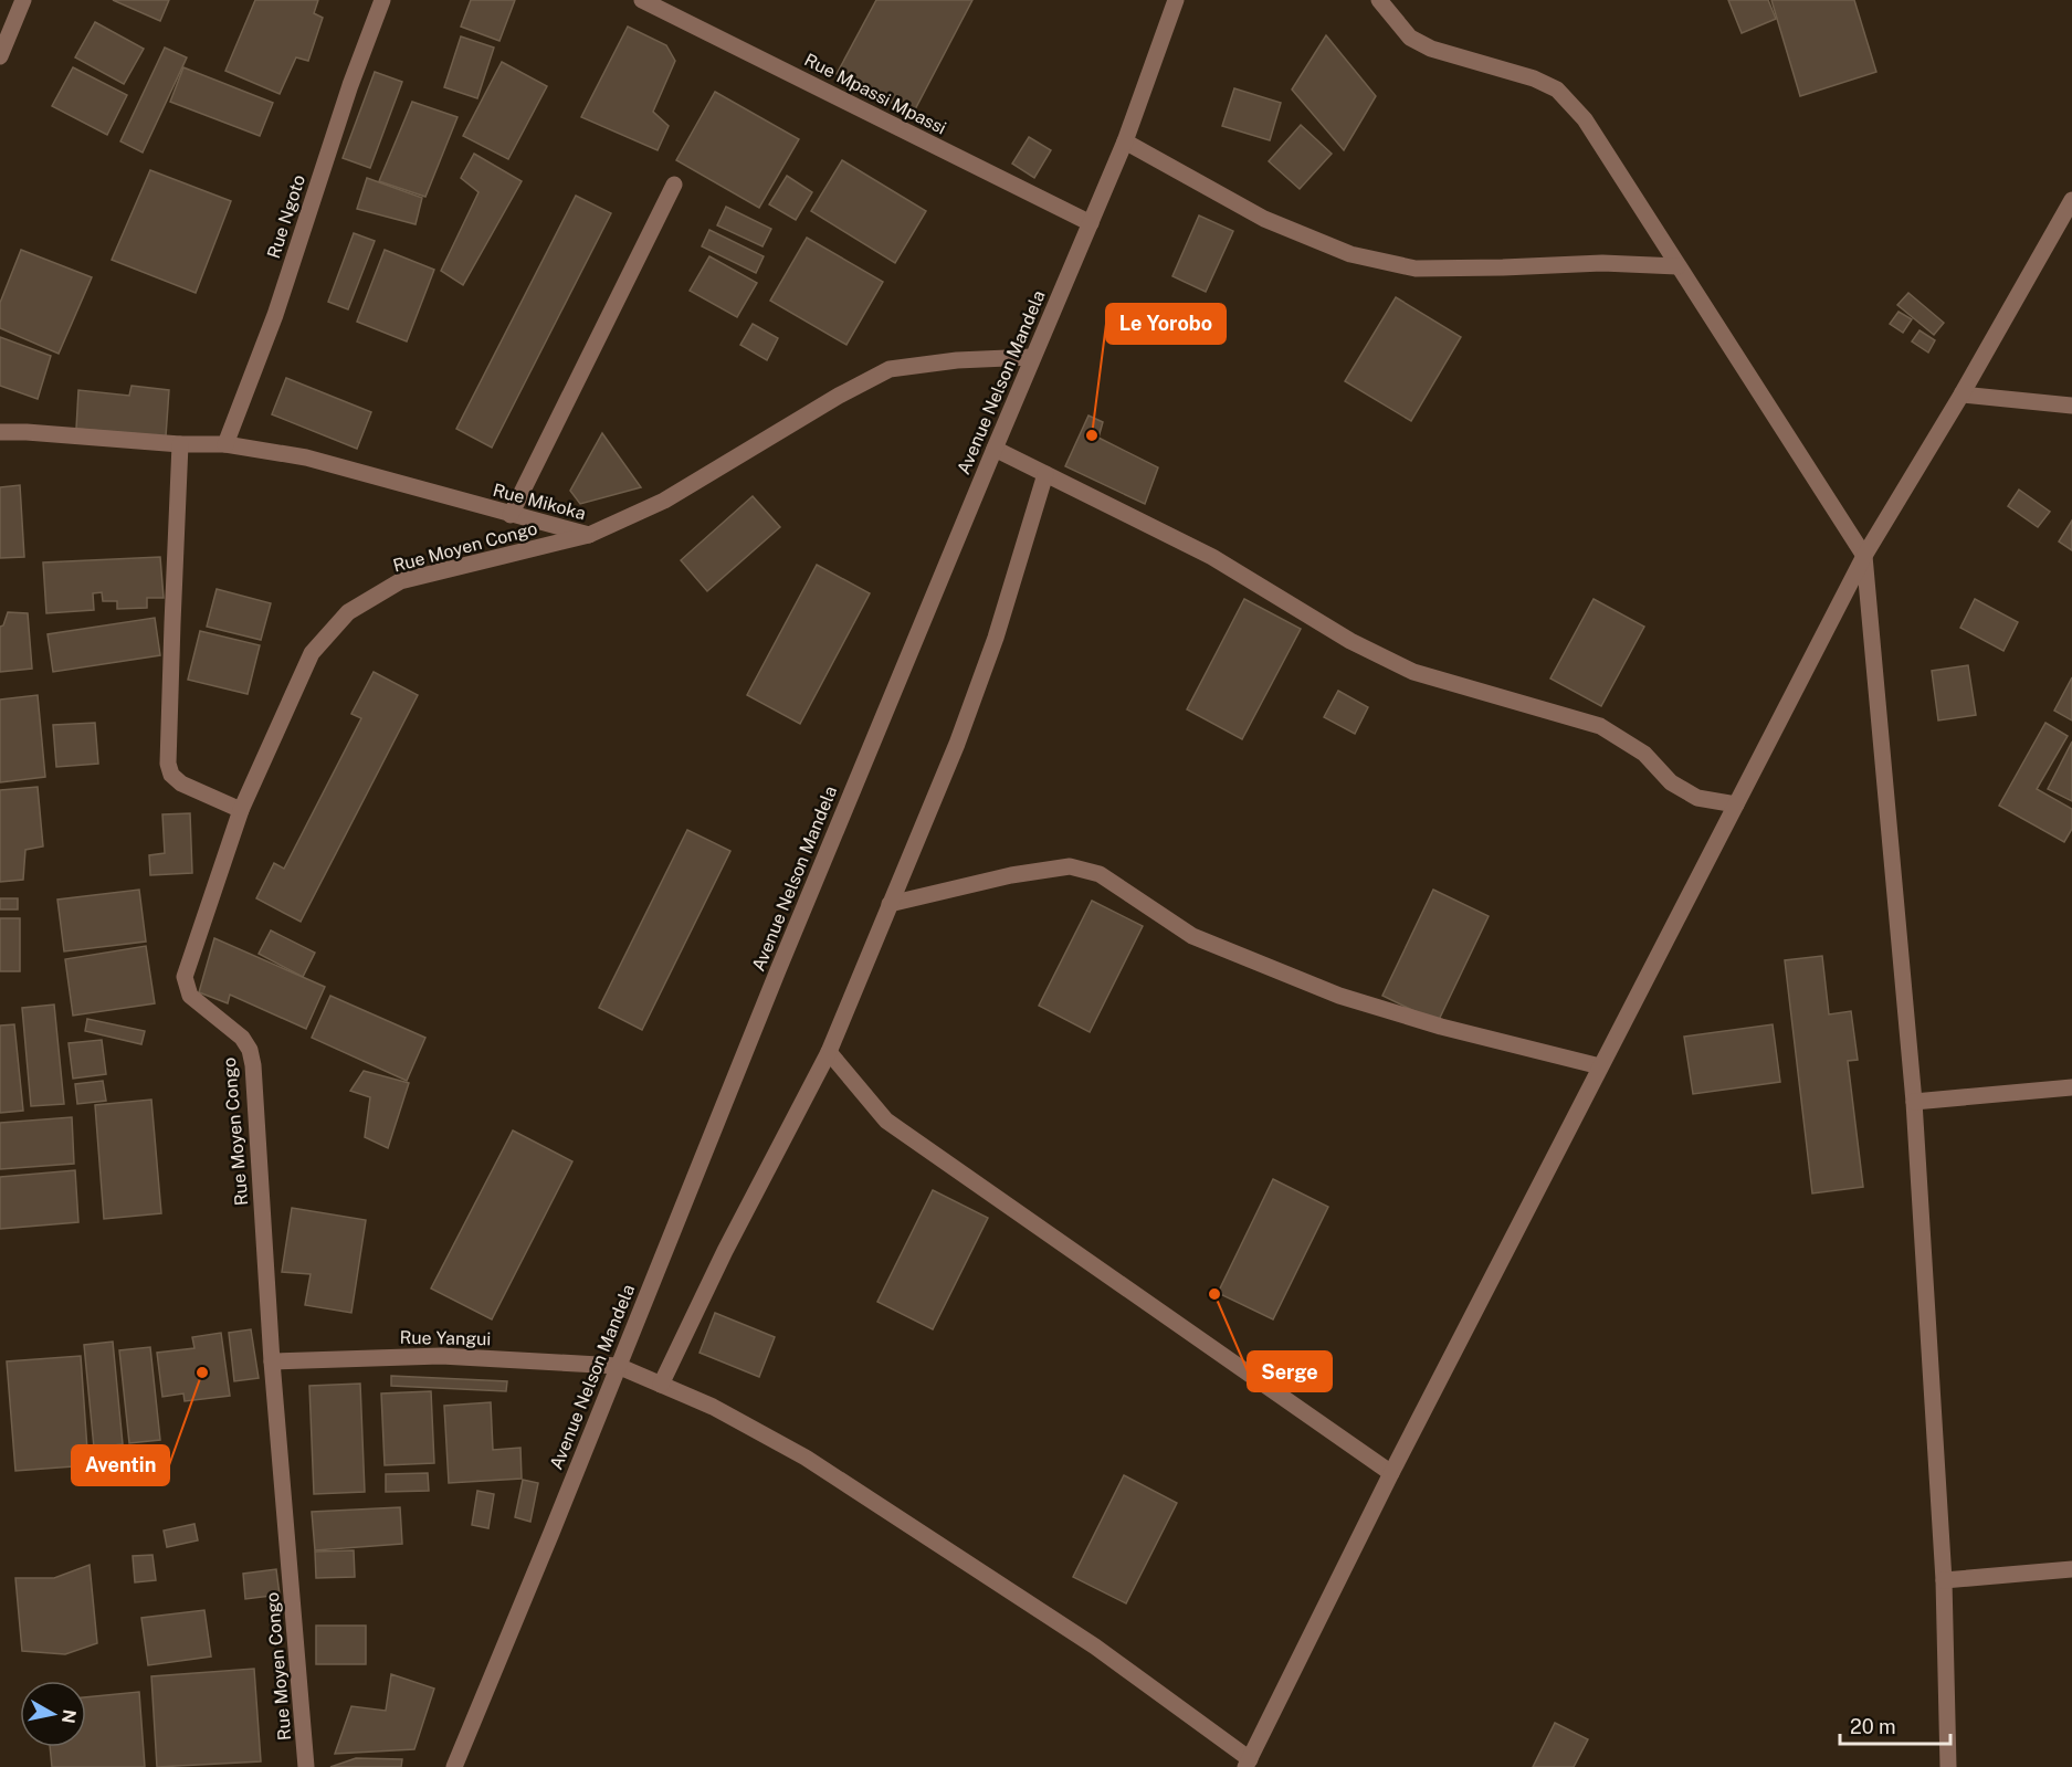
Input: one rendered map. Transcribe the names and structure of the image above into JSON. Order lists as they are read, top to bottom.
{
  "streets": {
    "street": [
      "Rue Mpassi Mpassi",
      "Rue Ngoto",
      "Avenue Nelson Mandela",
      "Rue Mikoka",
      "Rue Moyen Congo",
      "Rue Yangui"
    ]
  },
  "crossings": [
    ["Rue Mpassi Mpassi", "Avenue Nelson Mandela"],
    ["Rue Ngoto", "Rue Mikoka"],
    ["Avenue Nelson Mandela", "Rue Mikoka"],
    ["Avenue Nelson Mandela", "Rue Yangui"],
    ["Rue Mikoka", "Rue Moyen Congo"],
    ["Rue Moyen Congo", "Rue Yangui"]
  ],
  "places": ["Le Yorobo", "Serge", "Aventin"],
  "scale_bar": "20 m",
  "north": "right"
}
